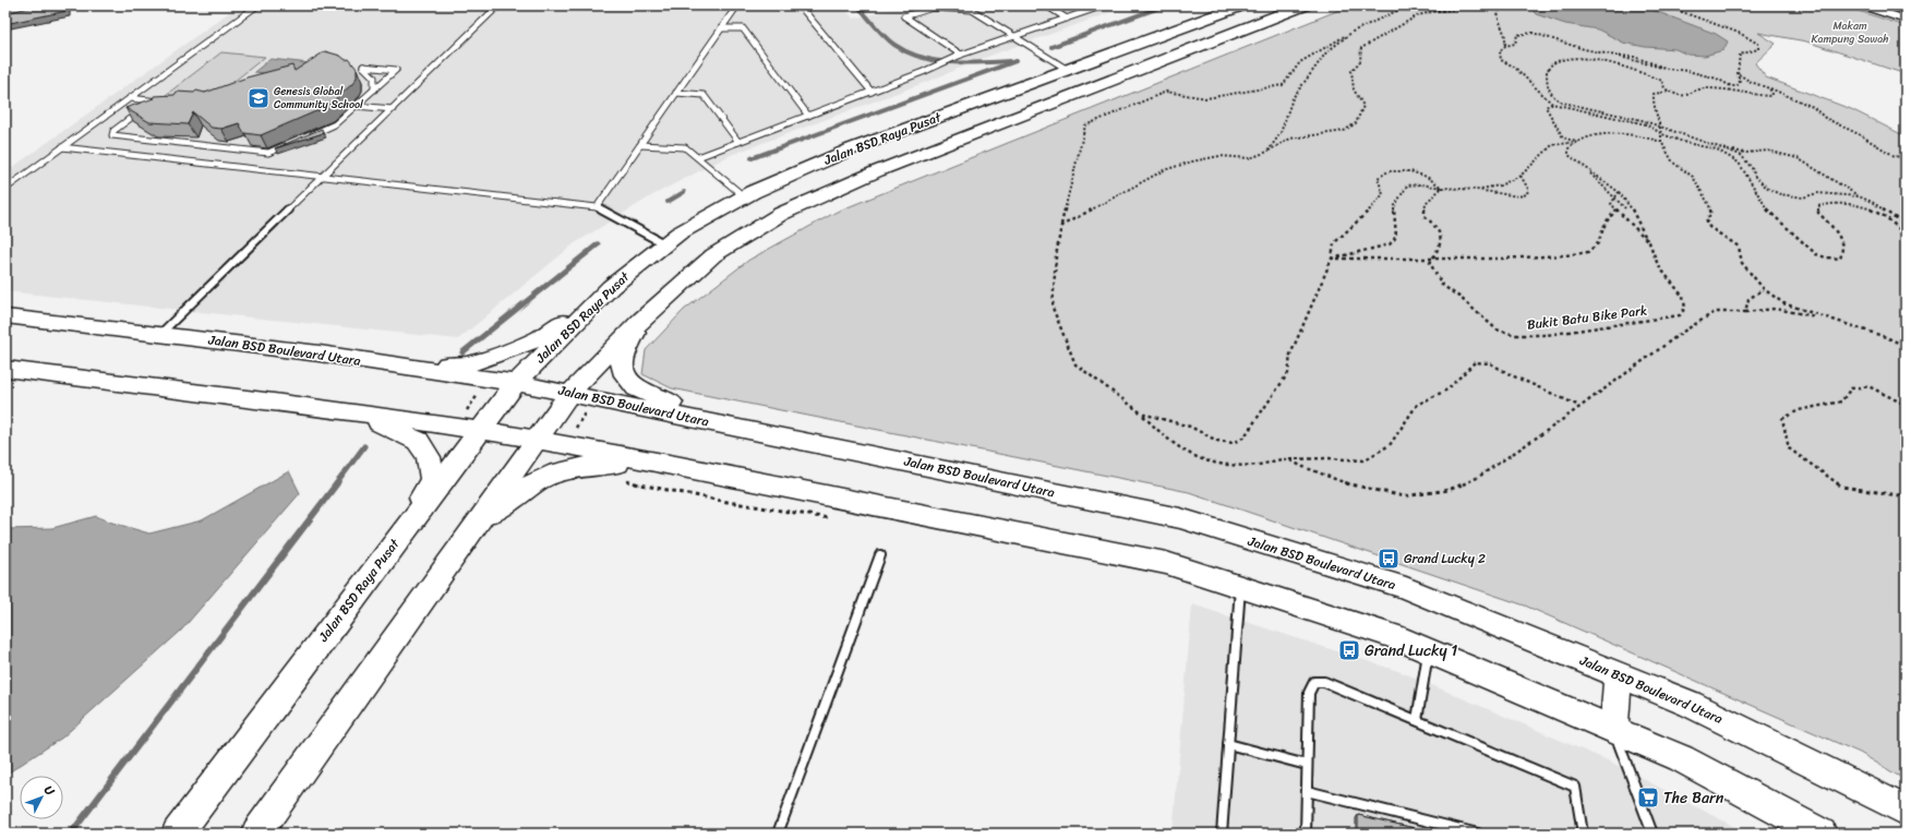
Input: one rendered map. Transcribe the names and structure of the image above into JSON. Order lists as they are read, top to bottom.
{
  "streets": {
    "main road": ["Jalan BSD Raya Pusat", "Jalan BSD Boulevard Utara"],
    "path": ["Bukit Batu Bike Park"]
  },
  "crossings": [
    ["Jalan BSD Raya Pusat", "Jalan BSD Boulevard Utara"]
  ],
  "parks": ["Makam Kampung Sawah"],
  "places": {
    "school or university": ["Genesis Global Community School"],
    "bus stop": ["Grand Lucky 2", "Grand Lucky 1"],
    "supermarket": ["The Barn"]
  },
  "north": "top right"
}
